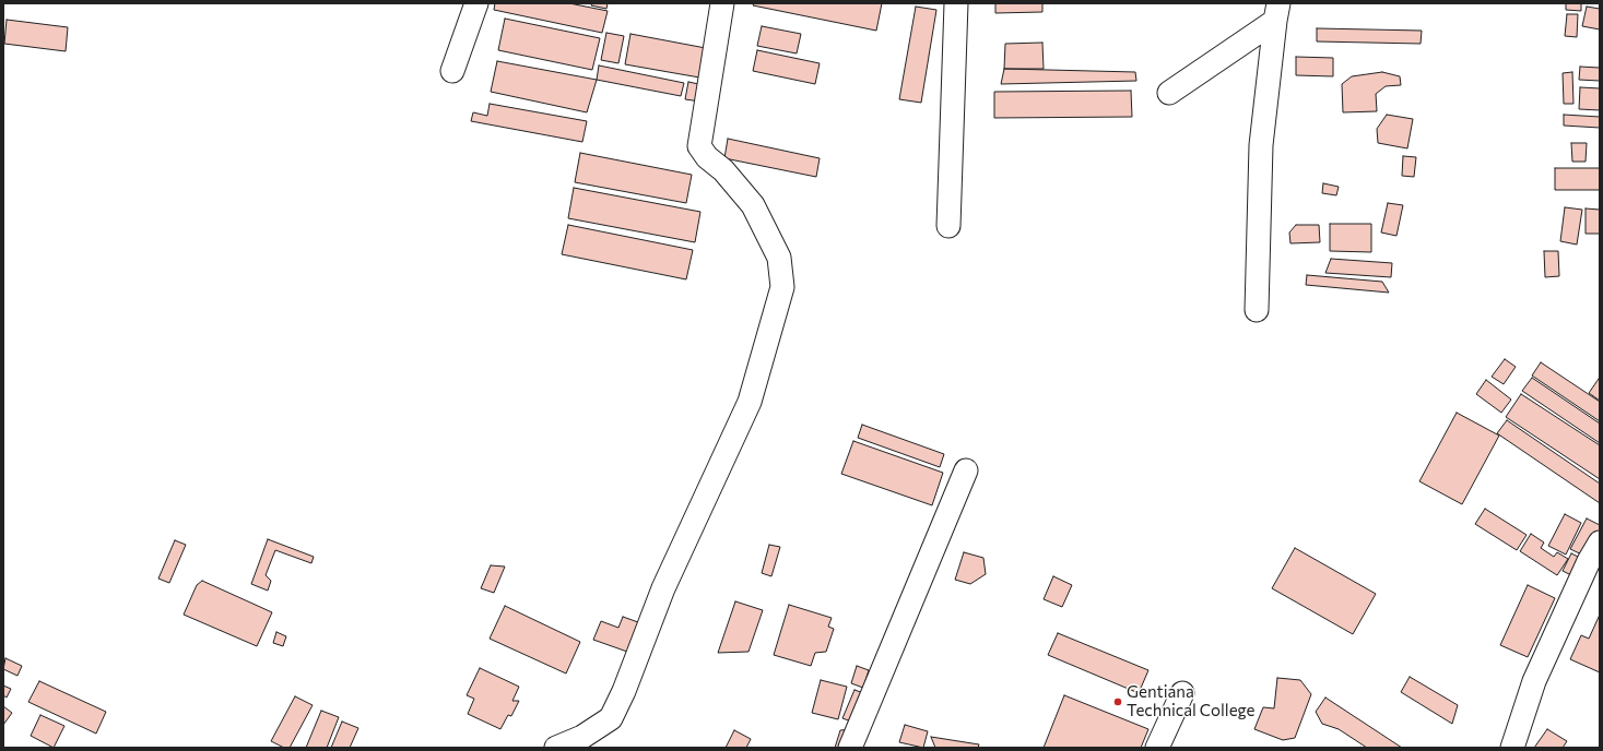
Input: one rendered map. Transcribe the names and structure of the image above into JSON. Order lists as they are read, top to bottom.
{
  "places": ["Gentiana Technical College"]
}
